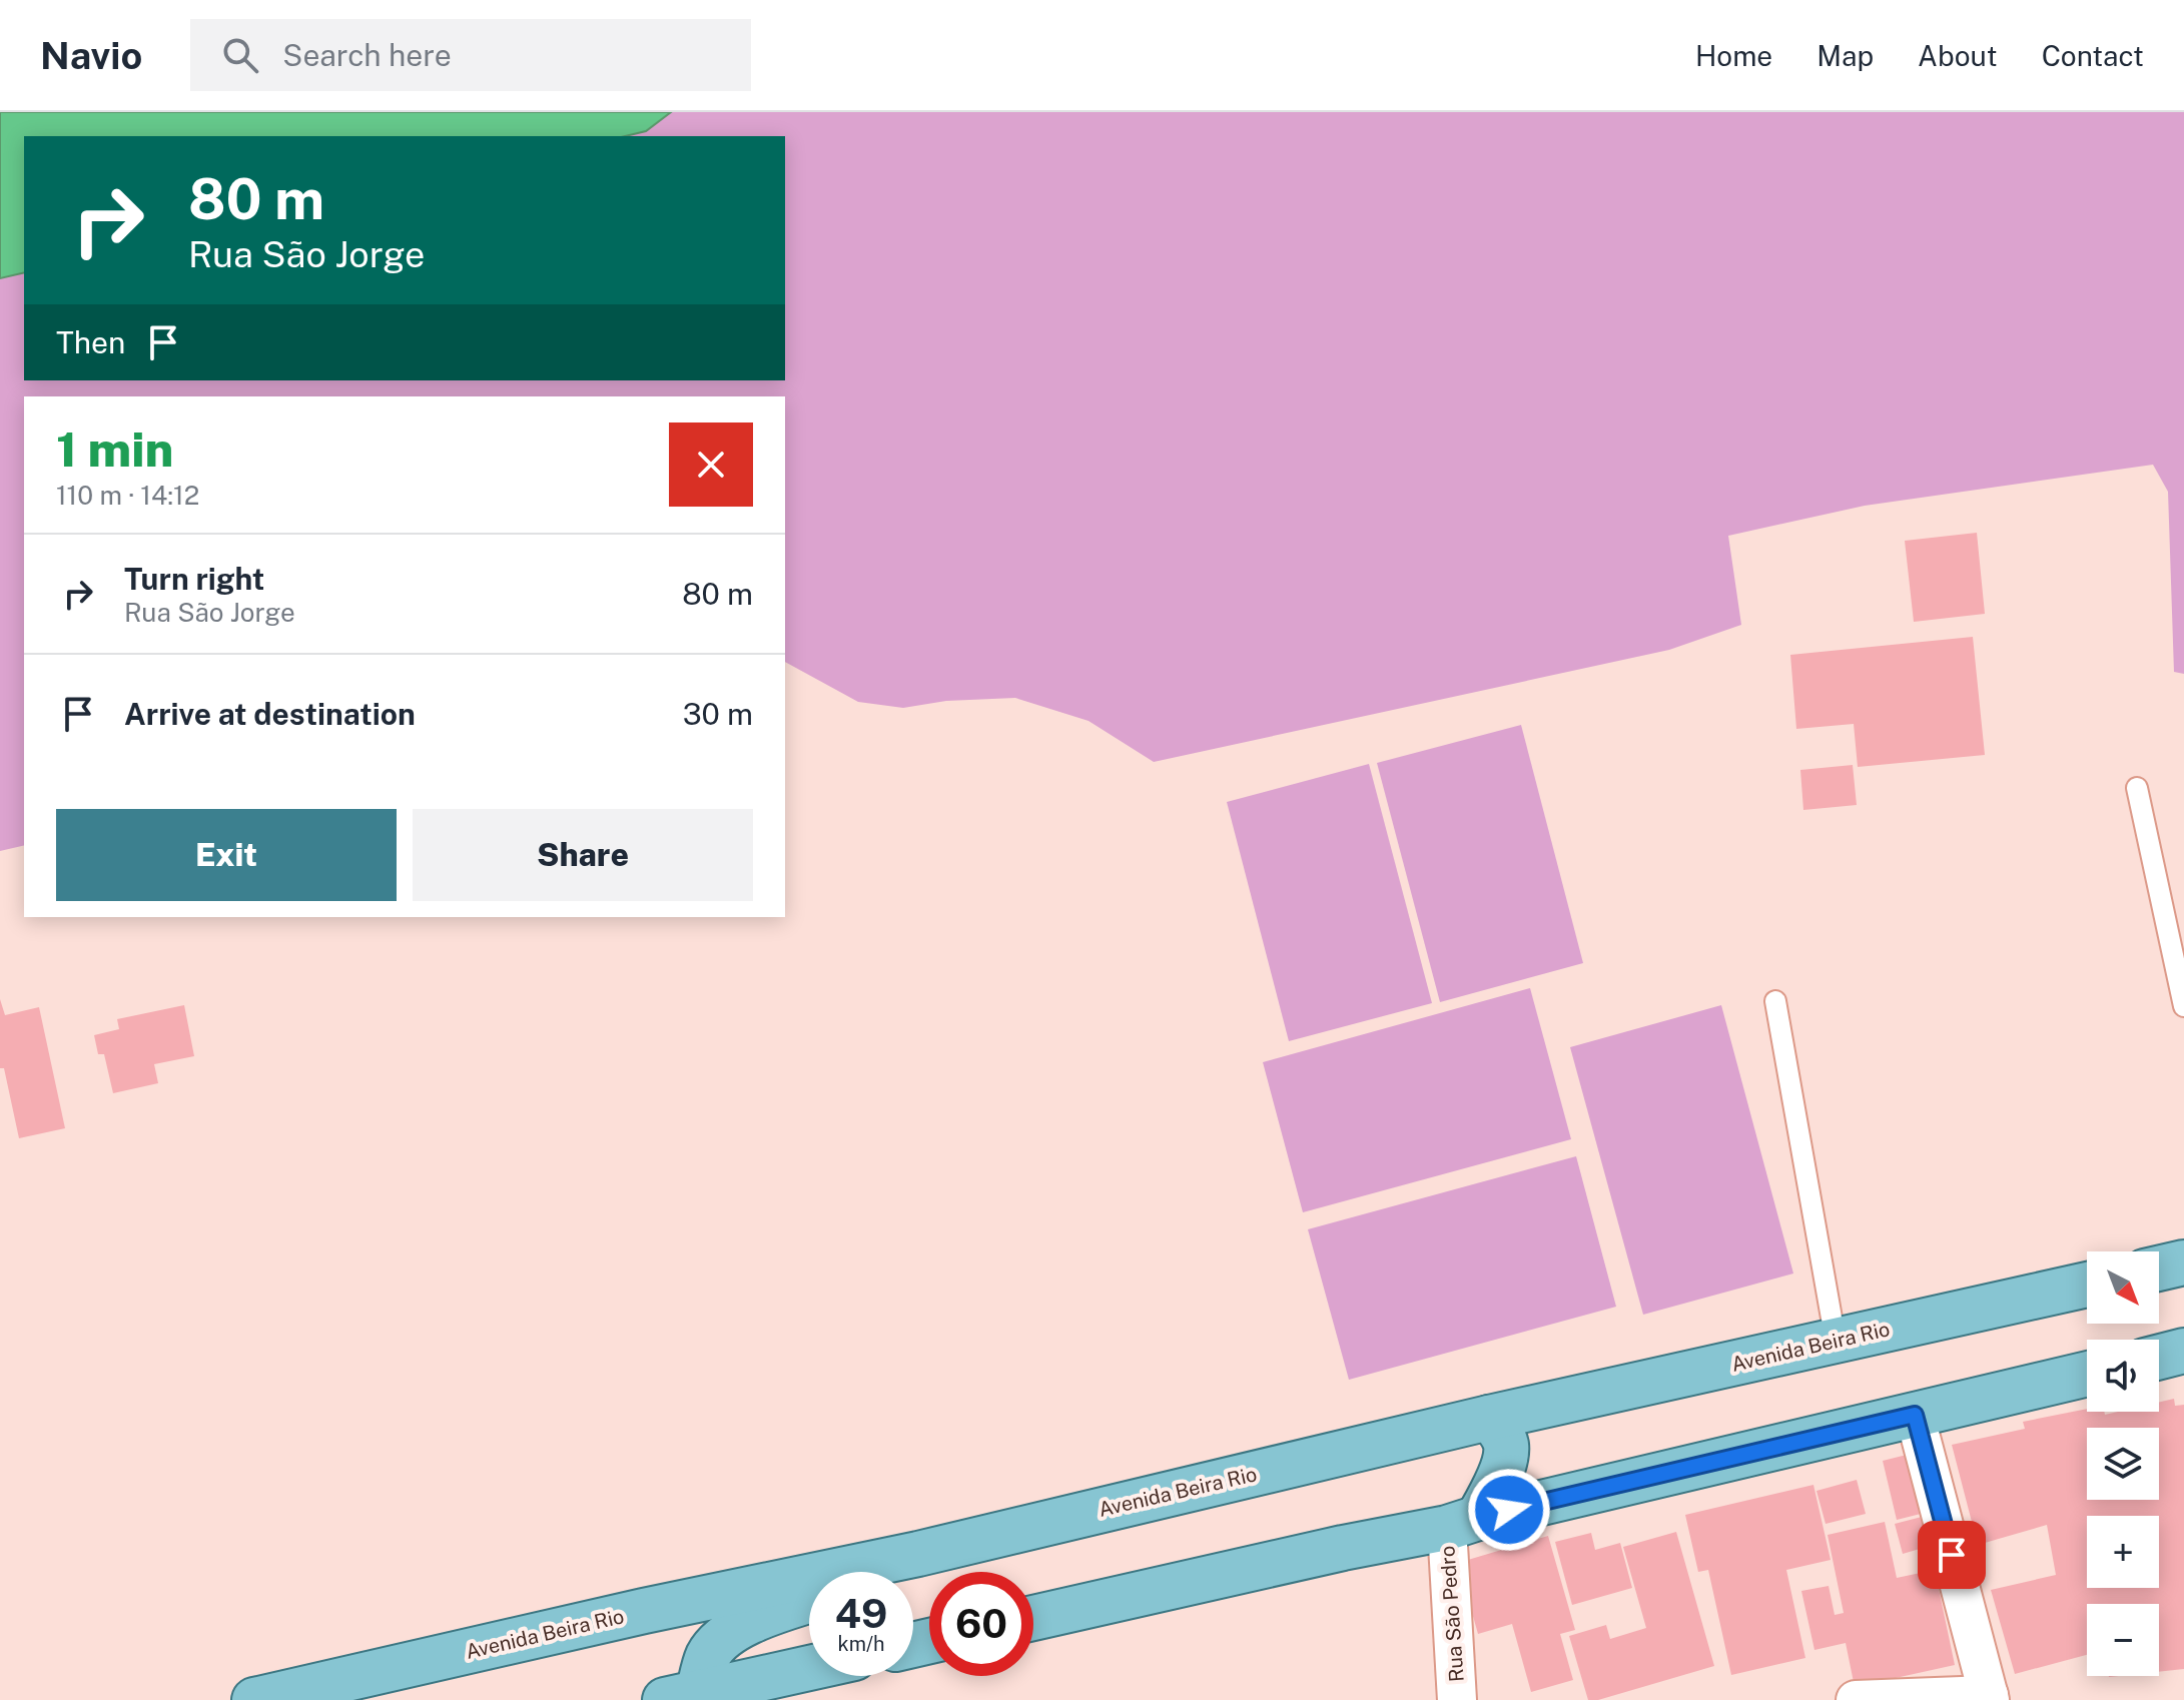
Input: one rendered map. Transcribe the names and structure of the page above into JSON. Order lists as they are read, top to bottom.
{
  "streets": {
    "main road": ["Avenida Beira Rio"],
    "street": ["Rua São Pedro"]
  },
  "north": "bottom right",
  "page": {
    "header": "Navio",
    "search": "Search here",
    "nav": [
      "Home",
      "Map",
      "About",
      "Contact"
    ],
    "turn": ["80 m", "Rua São Jorge"],
    "then": "Then",
    "heading": ["1 min", "110 m · 14:12"],
    "list": [
      {
        "name": "Turn right",
        "note": "Rua São Jorge",
        "value": "80 m"
      },
      {
        "name": "Arrive at destination",
        "value": "30 m"
      }
    ],
    "buttons": ["Exit", "Share"],
    "map_buttons": ["+", "−"],
    "speed": "49 km/h",
    "limit": "60"
  }
}
